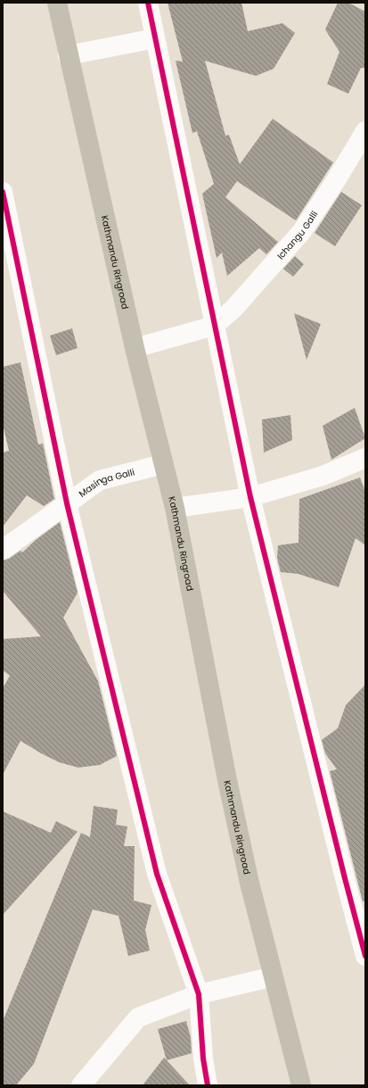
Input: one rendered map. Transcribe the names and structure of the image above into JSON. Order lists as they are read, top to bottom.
{
  "streets": {
    "highway": ["Kathmandu Ringroad"],
    "street": ["Ichangu Galli", "Masinga Galli"]
  },
  "crossings": [
    ["Kathmandu Ringroad", "Masinga Galli"]
  ]
}
